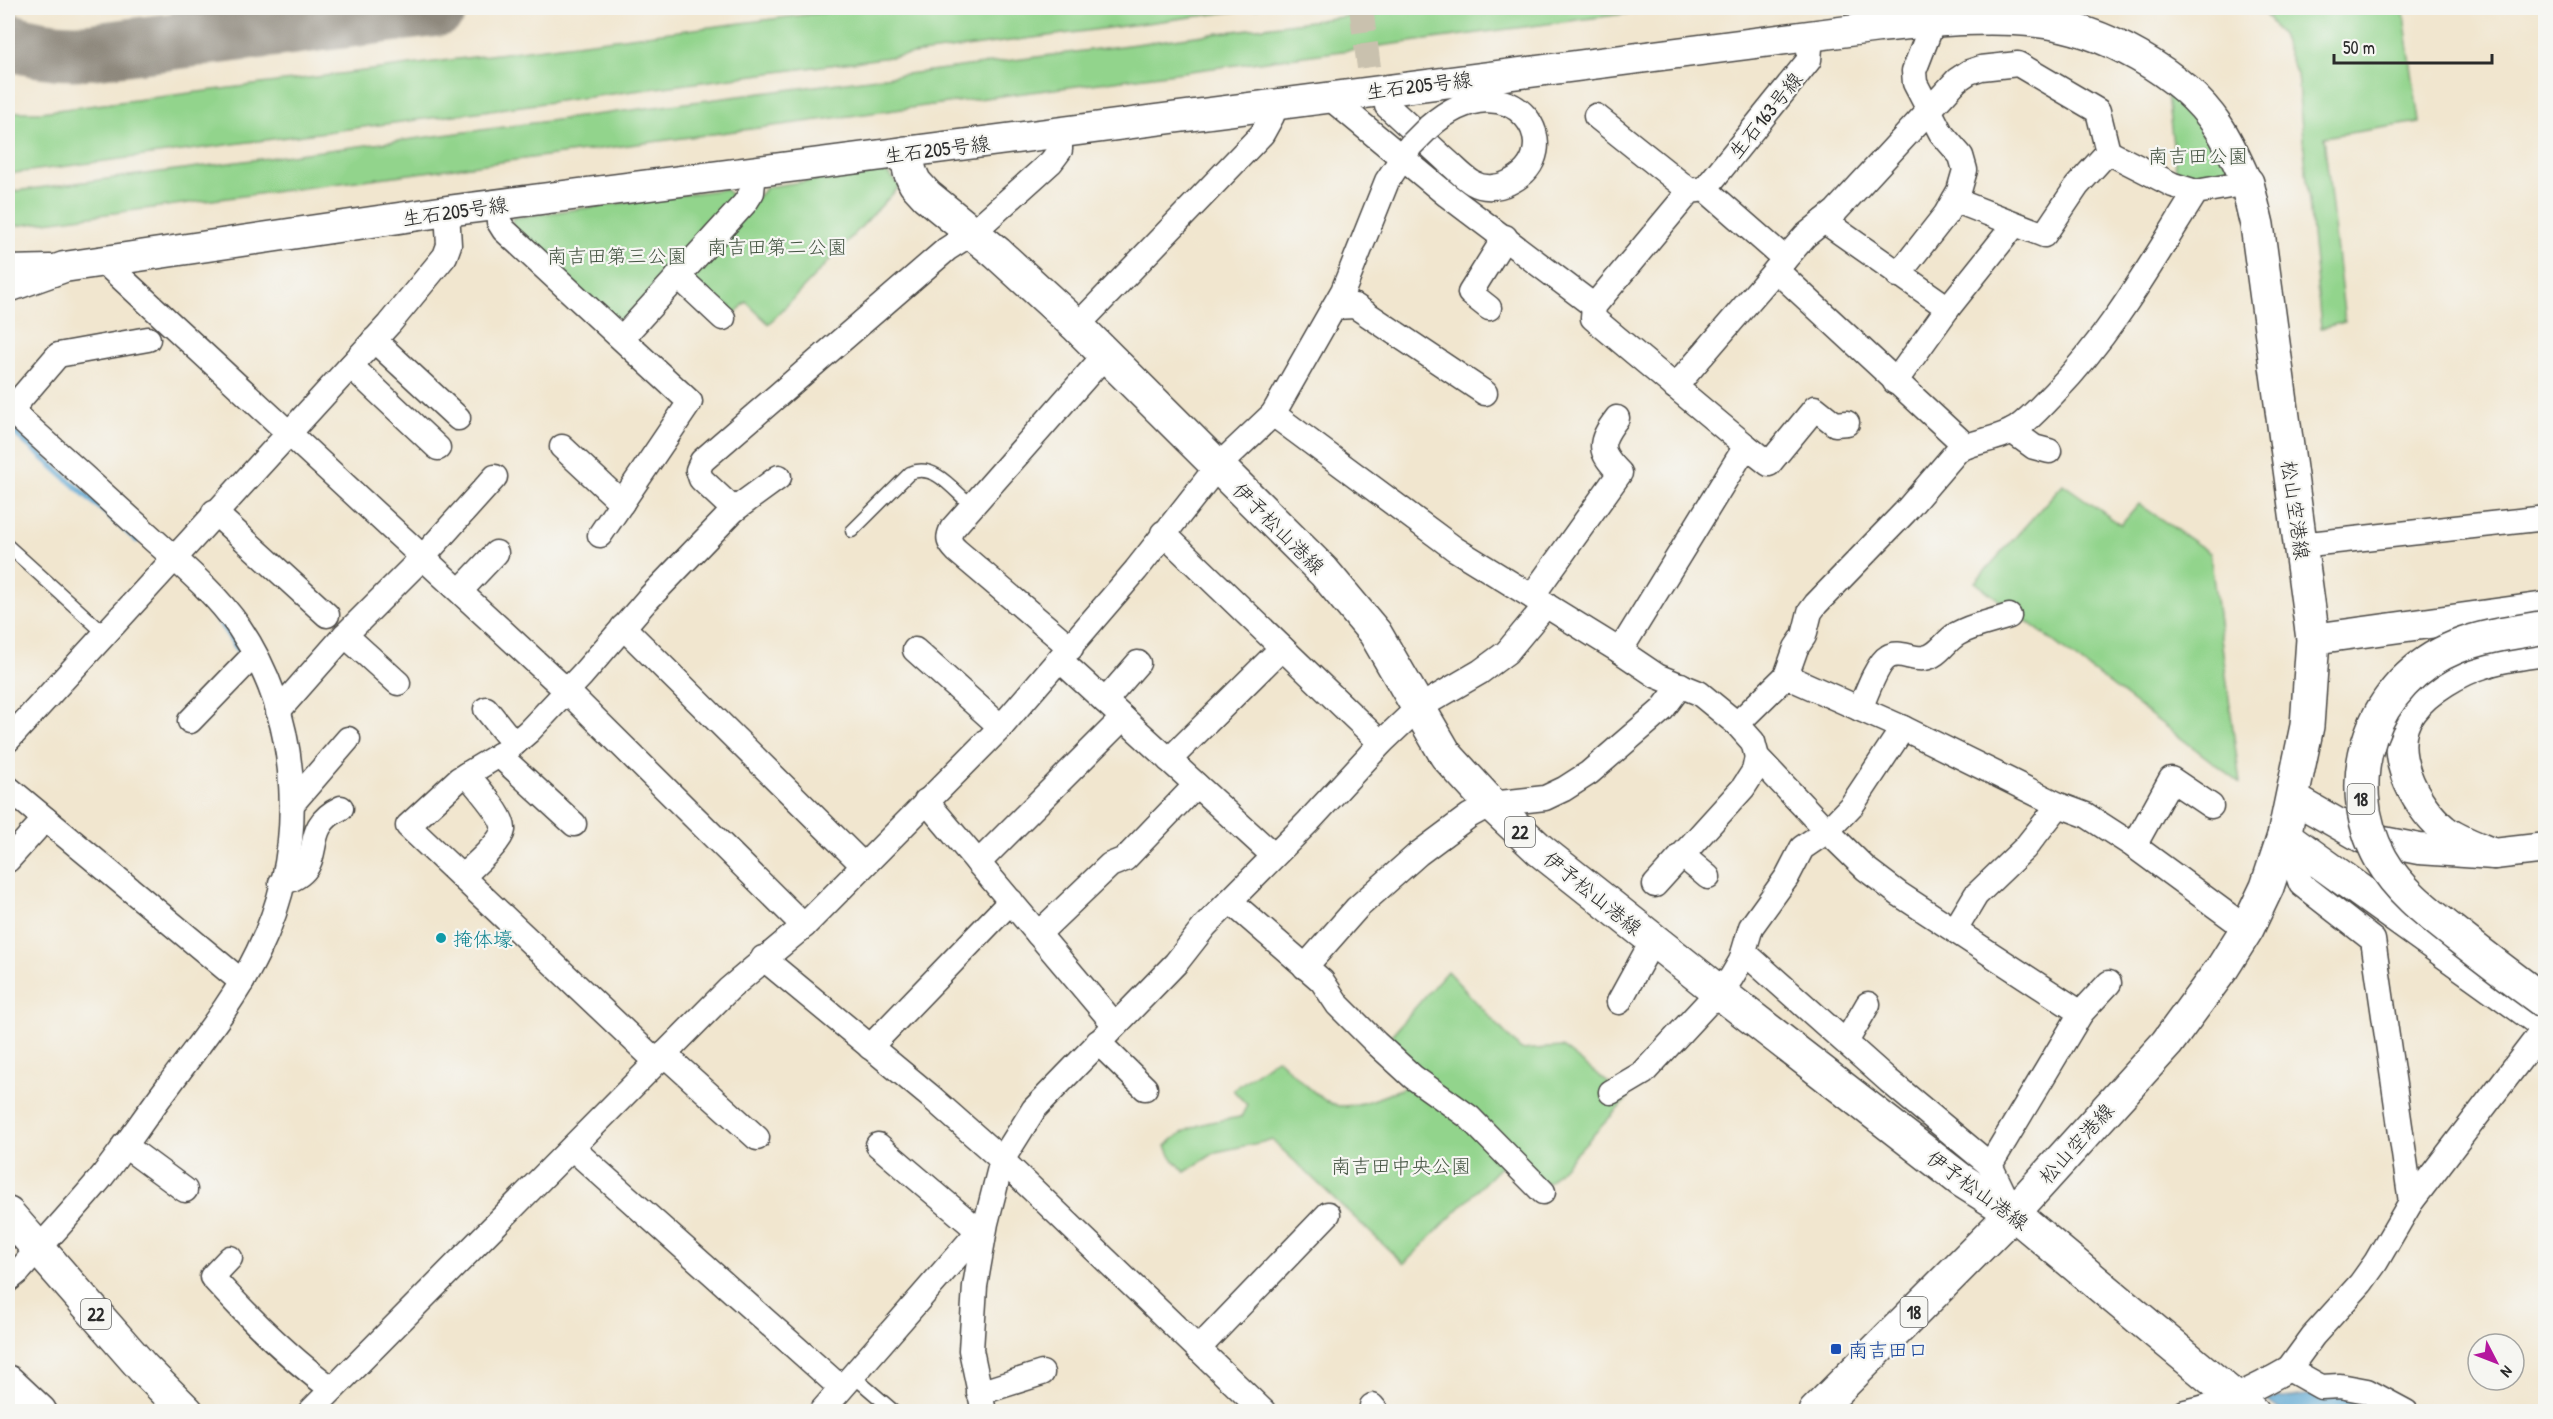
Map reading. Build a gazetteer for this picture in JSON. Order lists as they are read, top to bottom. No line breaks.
{"streets":{"main road":["松山空港線","伊予松山港線","18","22"],"street":["生石205号線","生石163号線"]},"crossings":[["生石205号線","生石163号線"],["生石205号線","伊予松山港線"],["松山空港線","伊予松山港線"]],"parks":["南吉田公園","南吉田第二公園","南吉田第三公園","南吉田中央公園"],"places":{"other":["掩体壕"],"transit":["南吉田口"]},"scale_bar":"50 m","north":"bottom right"}
